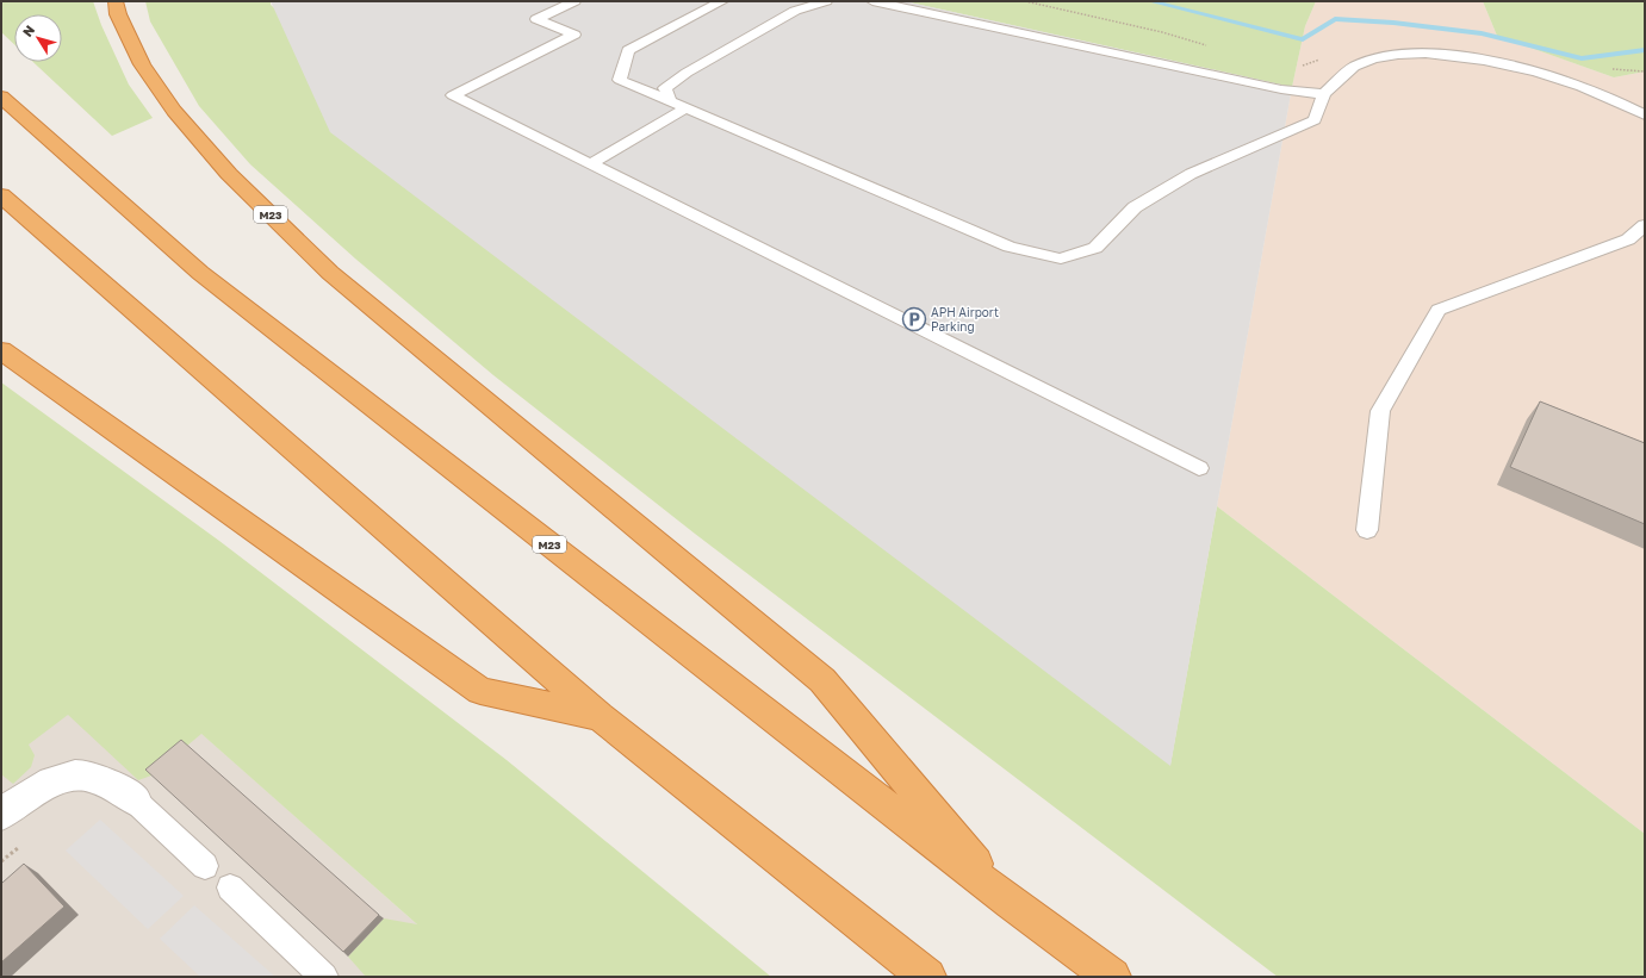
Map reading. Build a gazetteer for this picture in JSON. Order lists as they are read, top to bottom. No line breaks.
{"streets":{"highway":["M23"]},"places":{"parking":["APH Airport Parking"]},"north":"top left"}
